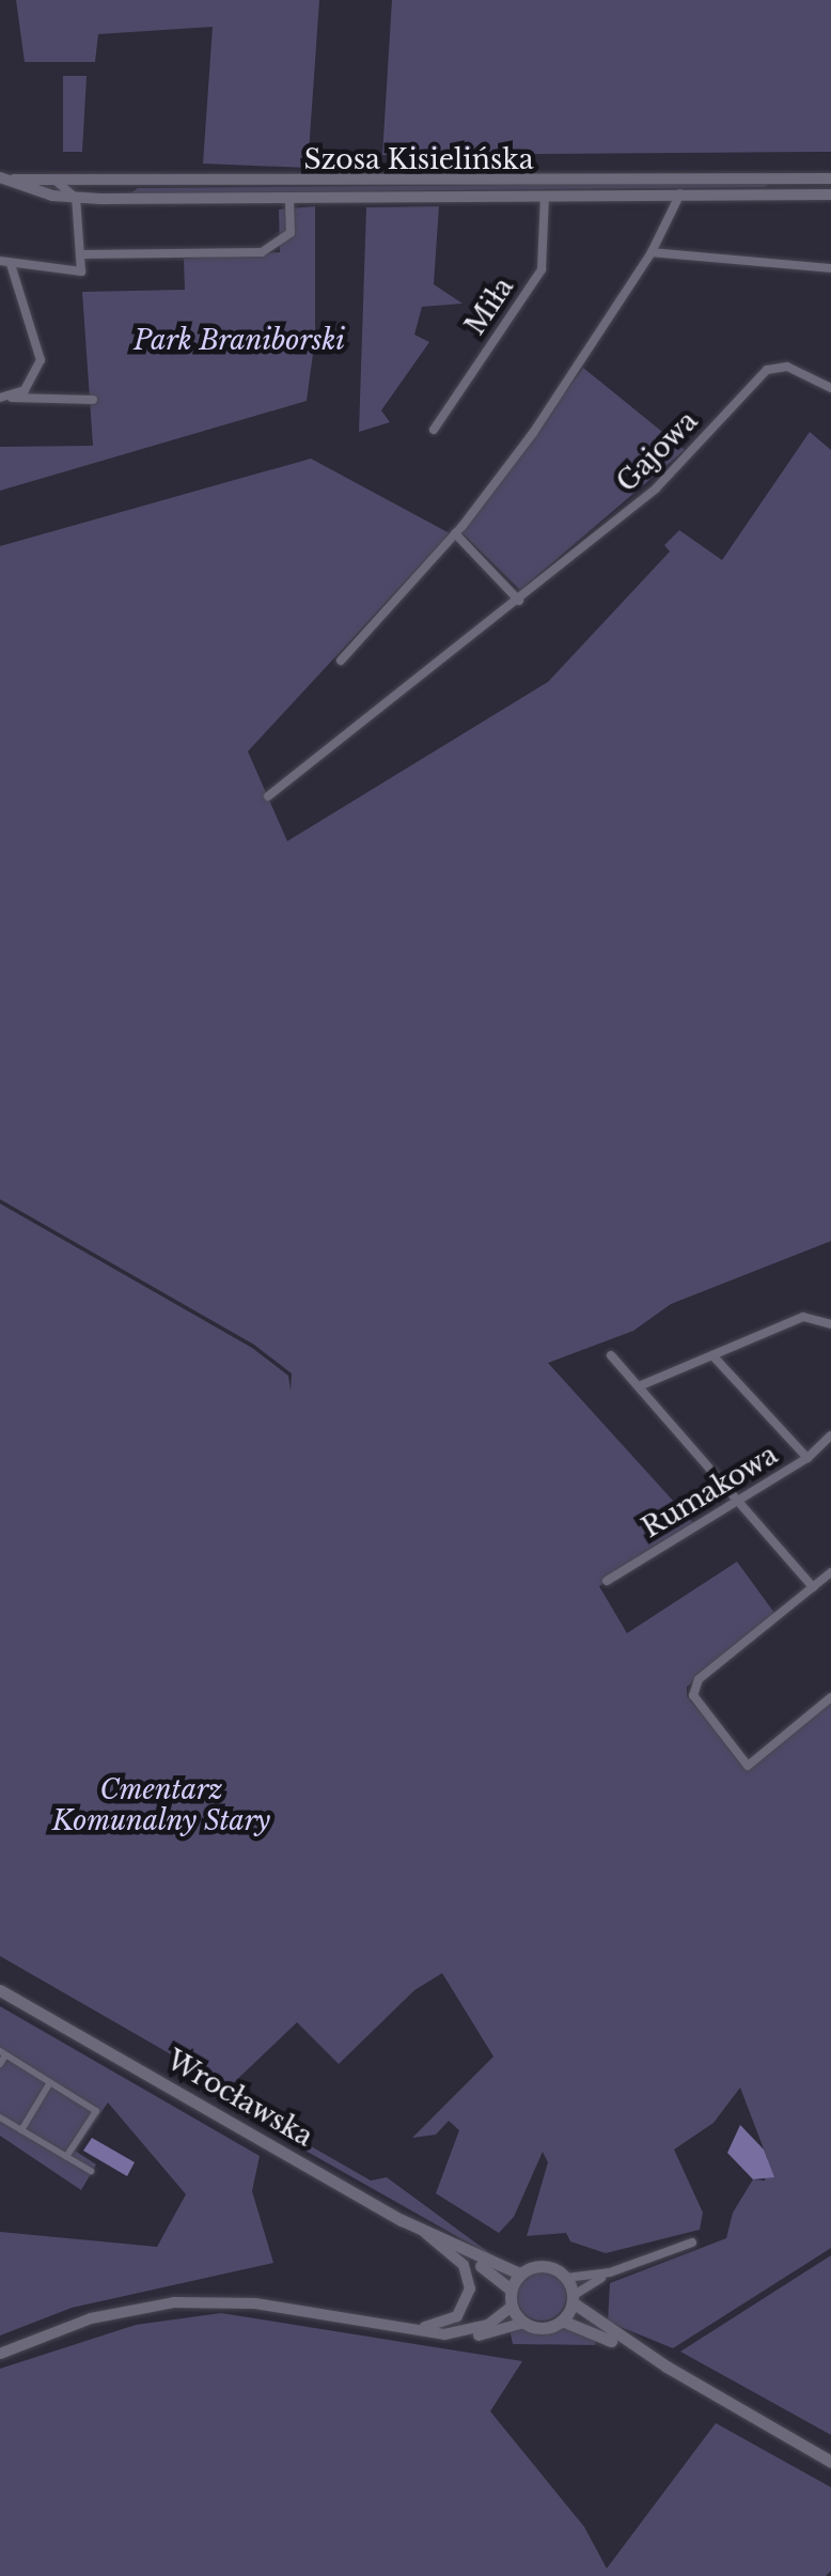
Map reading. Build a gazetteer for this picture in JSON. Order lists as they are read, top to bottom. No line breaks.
{"streets":{"main road":["Wrocławska"],"street":["Szosa Kisielińska","Miła","Gajowa","Rumakowa"]},"crossings":[["Szosa Kisielińska","Miła"]],"parks":["Park Braniborski","Cmentarz Komunalny Stary"]}
